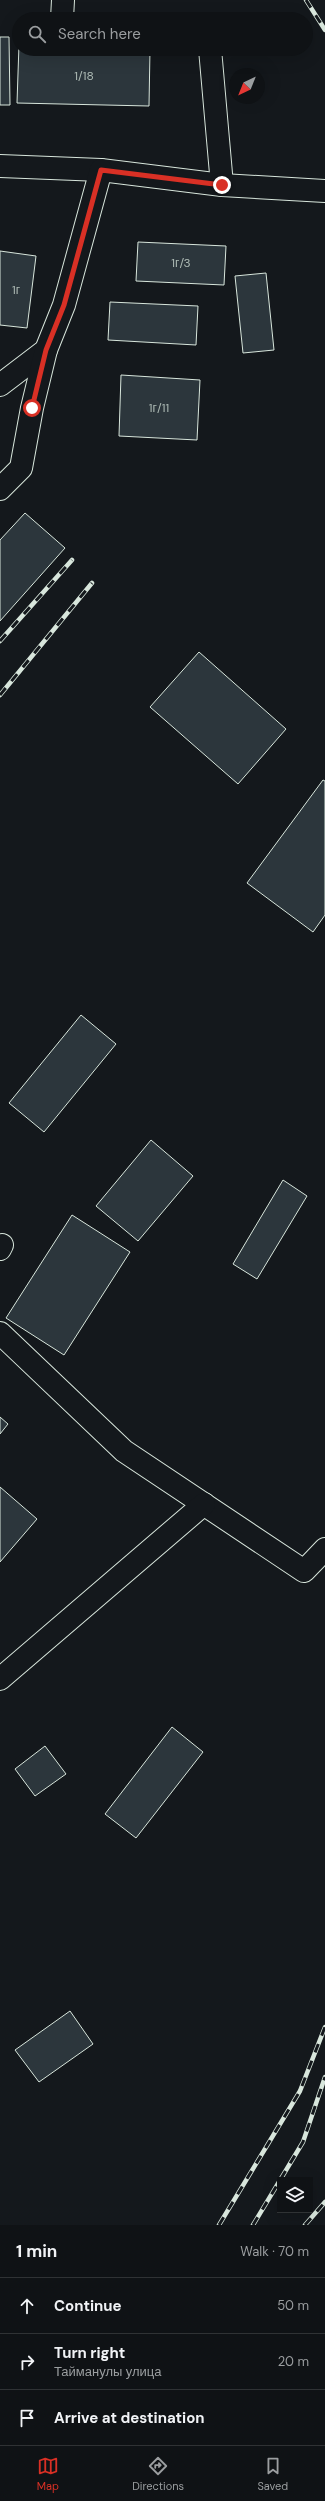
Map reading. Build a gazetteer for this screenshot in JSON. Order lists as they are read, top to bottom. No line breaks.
{"house_numbers":["1/18","1г/3","1г","1г/11"],"north":"bottom left","page":{"search":"Search here","heading":["1 min","Walk · 70 m"],"list":[["Continue","50 m"],["Turn right","Тайманулы улица","20 m"],"Arrive at destination"],"nav":["Map","Directions","Saved"]}}
